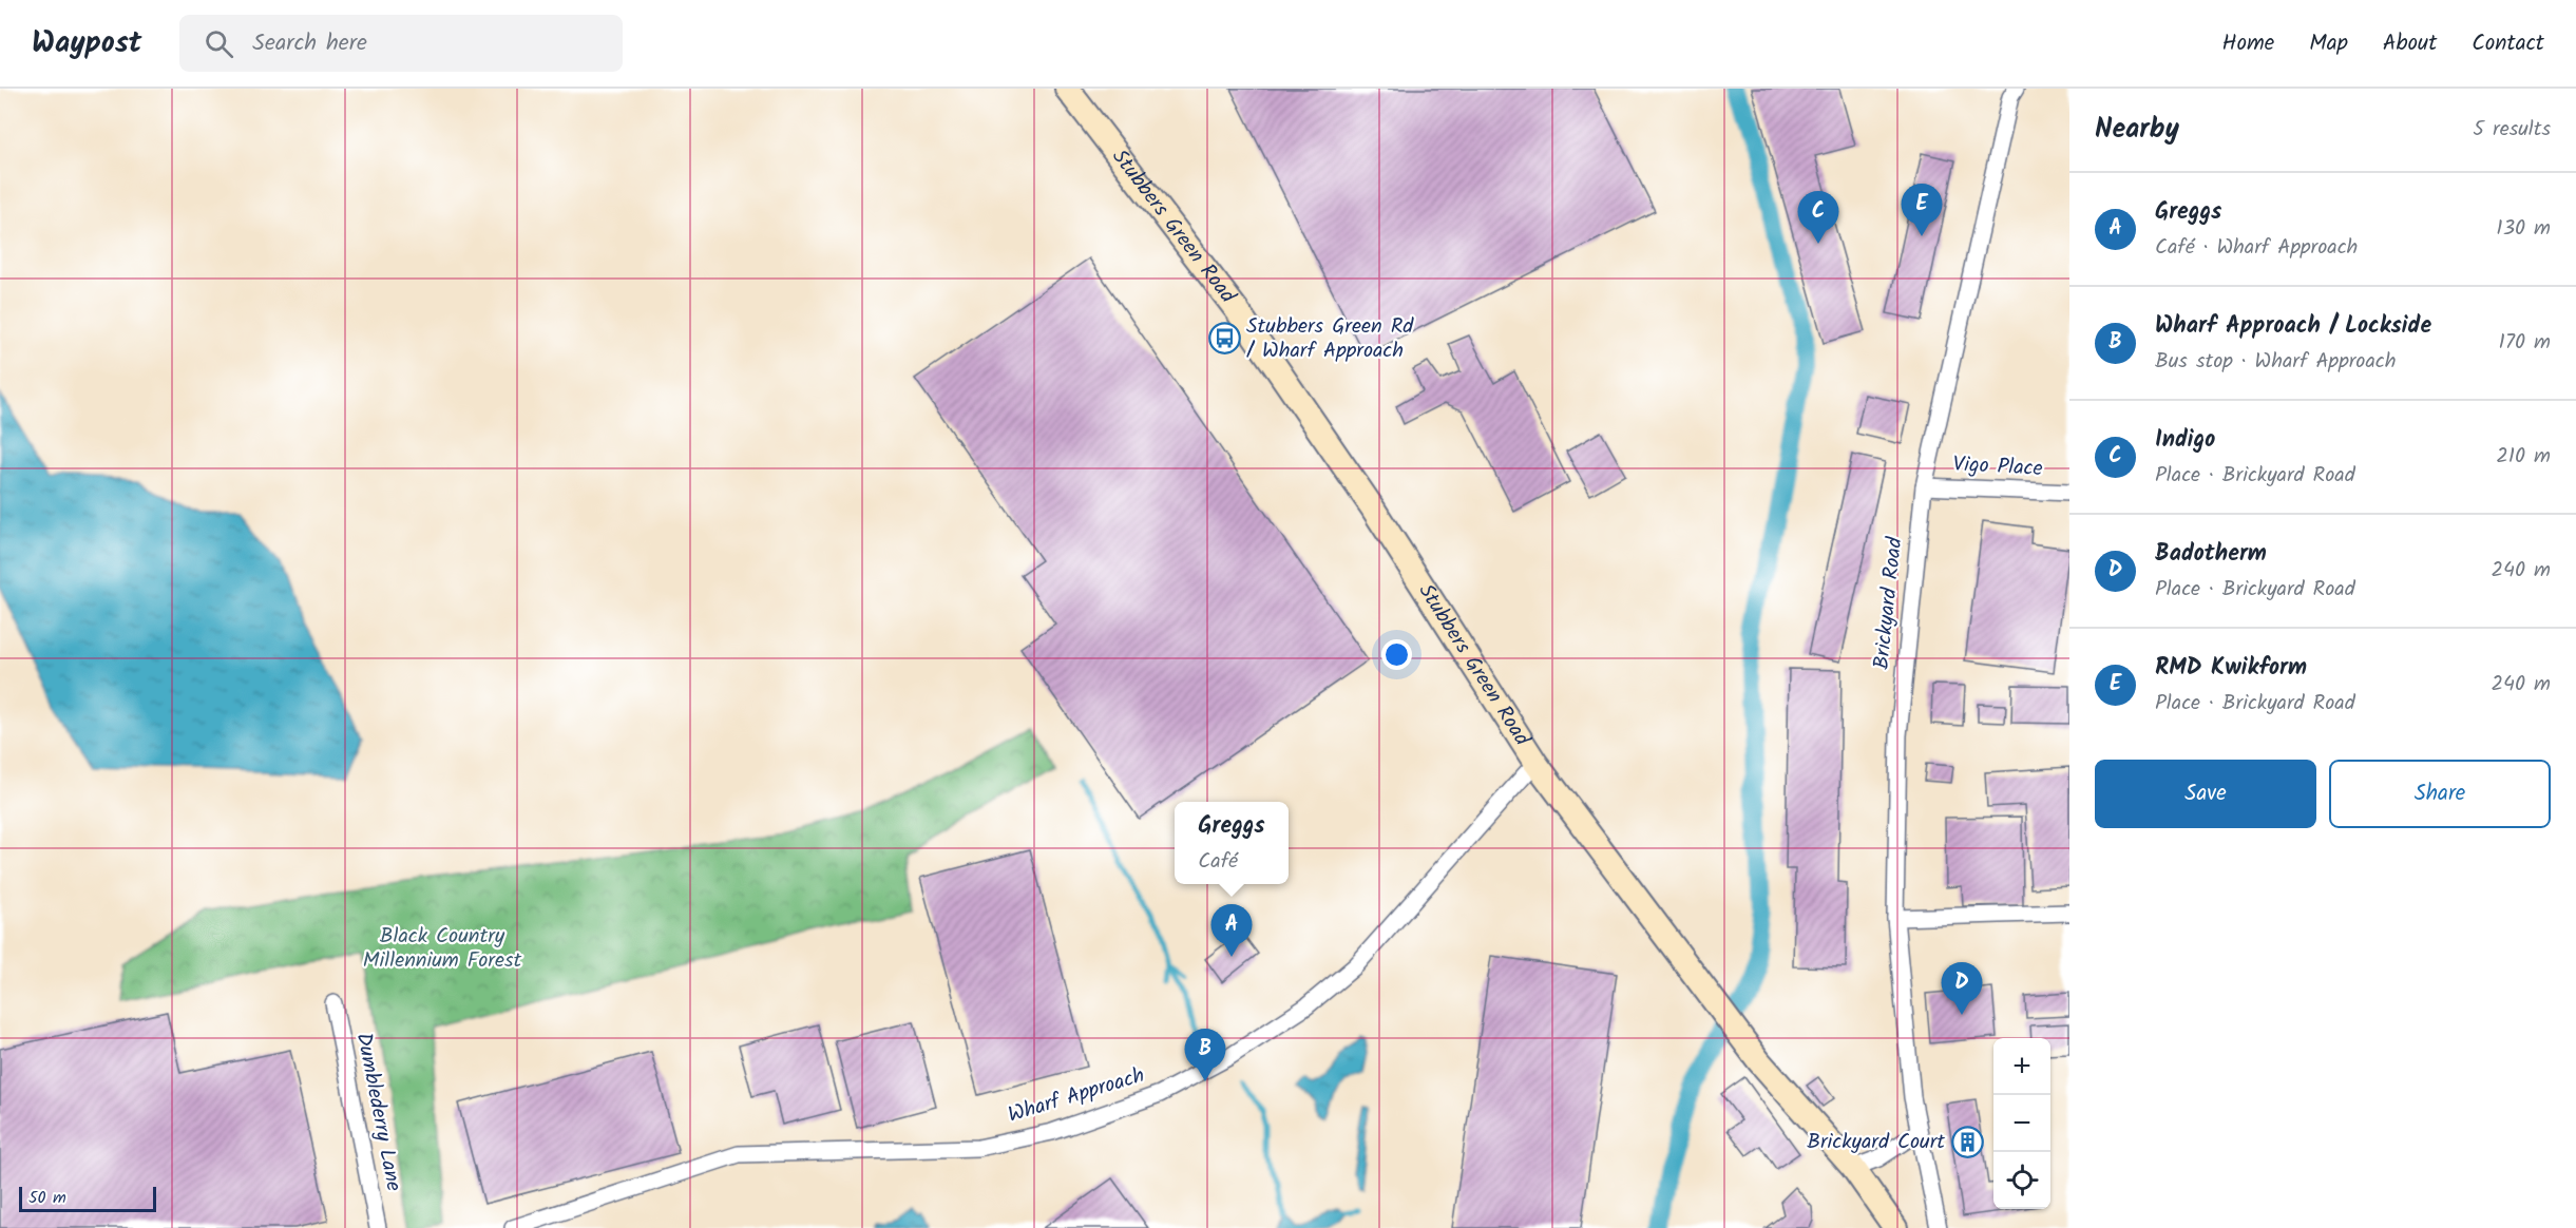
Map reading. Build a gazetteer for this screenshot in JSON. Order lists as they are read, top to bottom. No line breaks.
{"streets":{"street":["Stubbers Green Road","Vigo Place","Brickyard Road","Wharf Approach","Dumblederry Lane"]},"crossings":[["Stubbers Green Road","Wharf Approach"],["Vigo Place","Brickyard Road"]],"parks":["Black Country Millennium Forest"],"places":{"bus stop":["Stubbers Green Rd / Wharf Approach"],"building":["Brickyard Court"]},"scale_bar":"50 m","page":{"header":"Waypost","search":"Search here","nav":["Home","Map","About","Contact"],"heading":["Nearby","5 results"],"list":[{"mark":"A","name":"Greggs","note":"Café · Wharf Approach","value":"130 m"},{"mark":"B","name":"Wharf Approach / Lockside","note":"Bus stop · Wharf Approach","value":"170 m"},{"mark":"C","name":"Indigo","note":"Place · Brickyard Road","value":"210 m"},{"mark":"D","name":"Badotherm","note":"Place · Brickyard Road","value":"240 m"},{"mark":"E","name":"RMD Kwikform","note":"Place · Brickyard Road","value":"240 m"}],"pins":["E","C","A","D","B"],"buttons":["Save","Share"],"popup":["Greggs","Café"],"map_buttons":["+","−"],"scale":"50 m"}}
